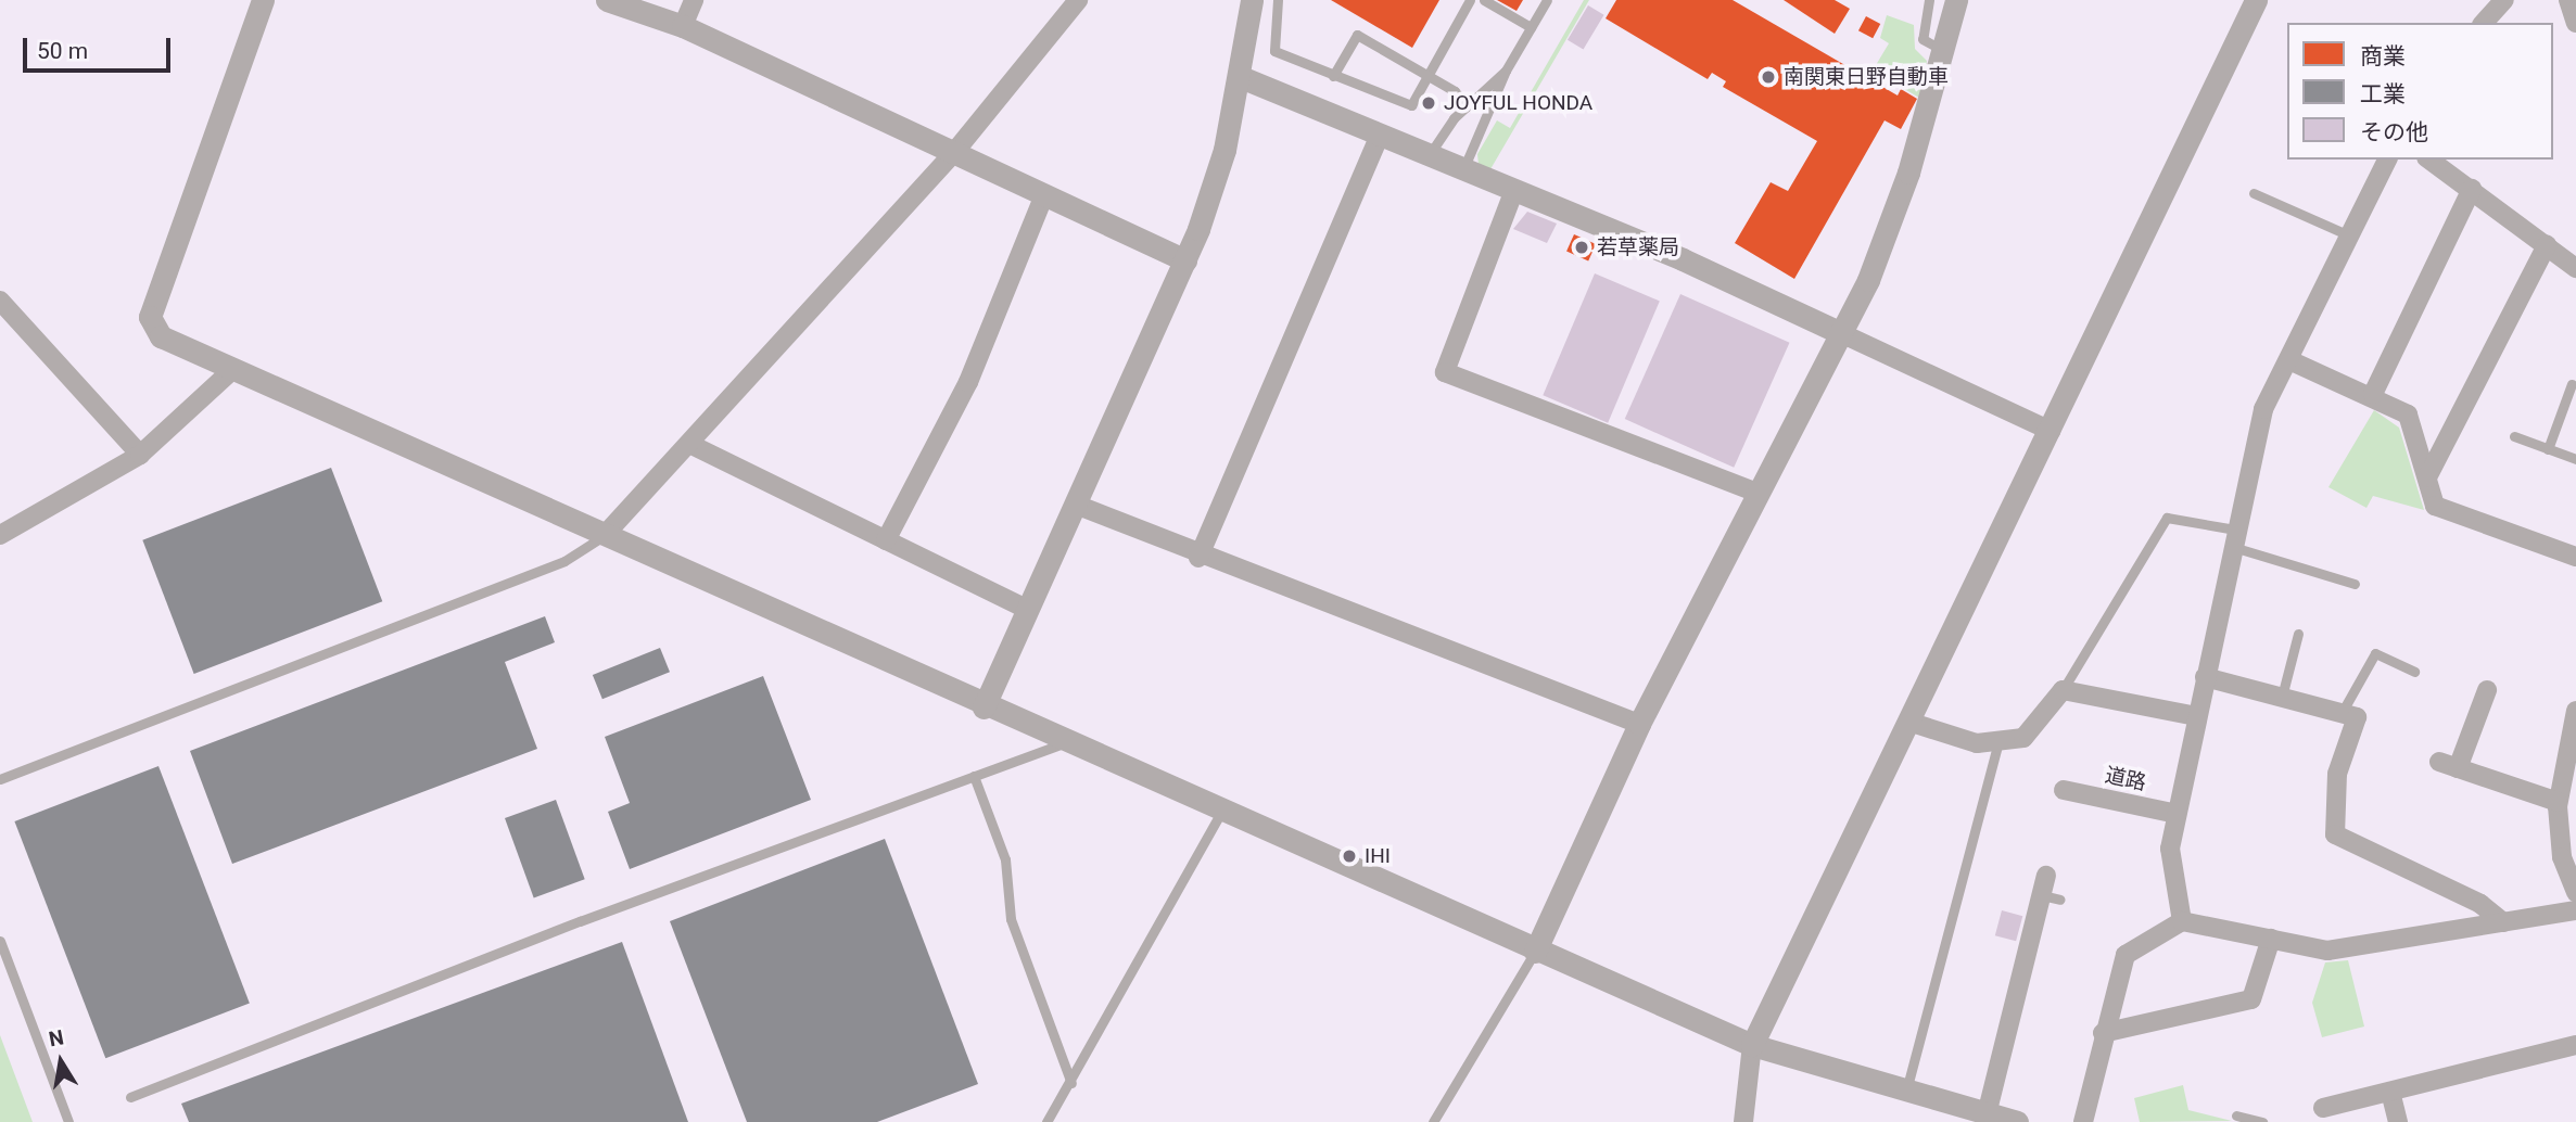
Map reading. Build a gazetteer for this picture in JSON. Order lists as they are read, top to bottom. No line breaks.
{"streets":{"street":["道路"]},"places":["南関東日野自動車","JOYFUL HONDA","若草薬局","IHI"],"legend":["商業","工業","その他"],"scale_bar":"50 m","north":"top"}
